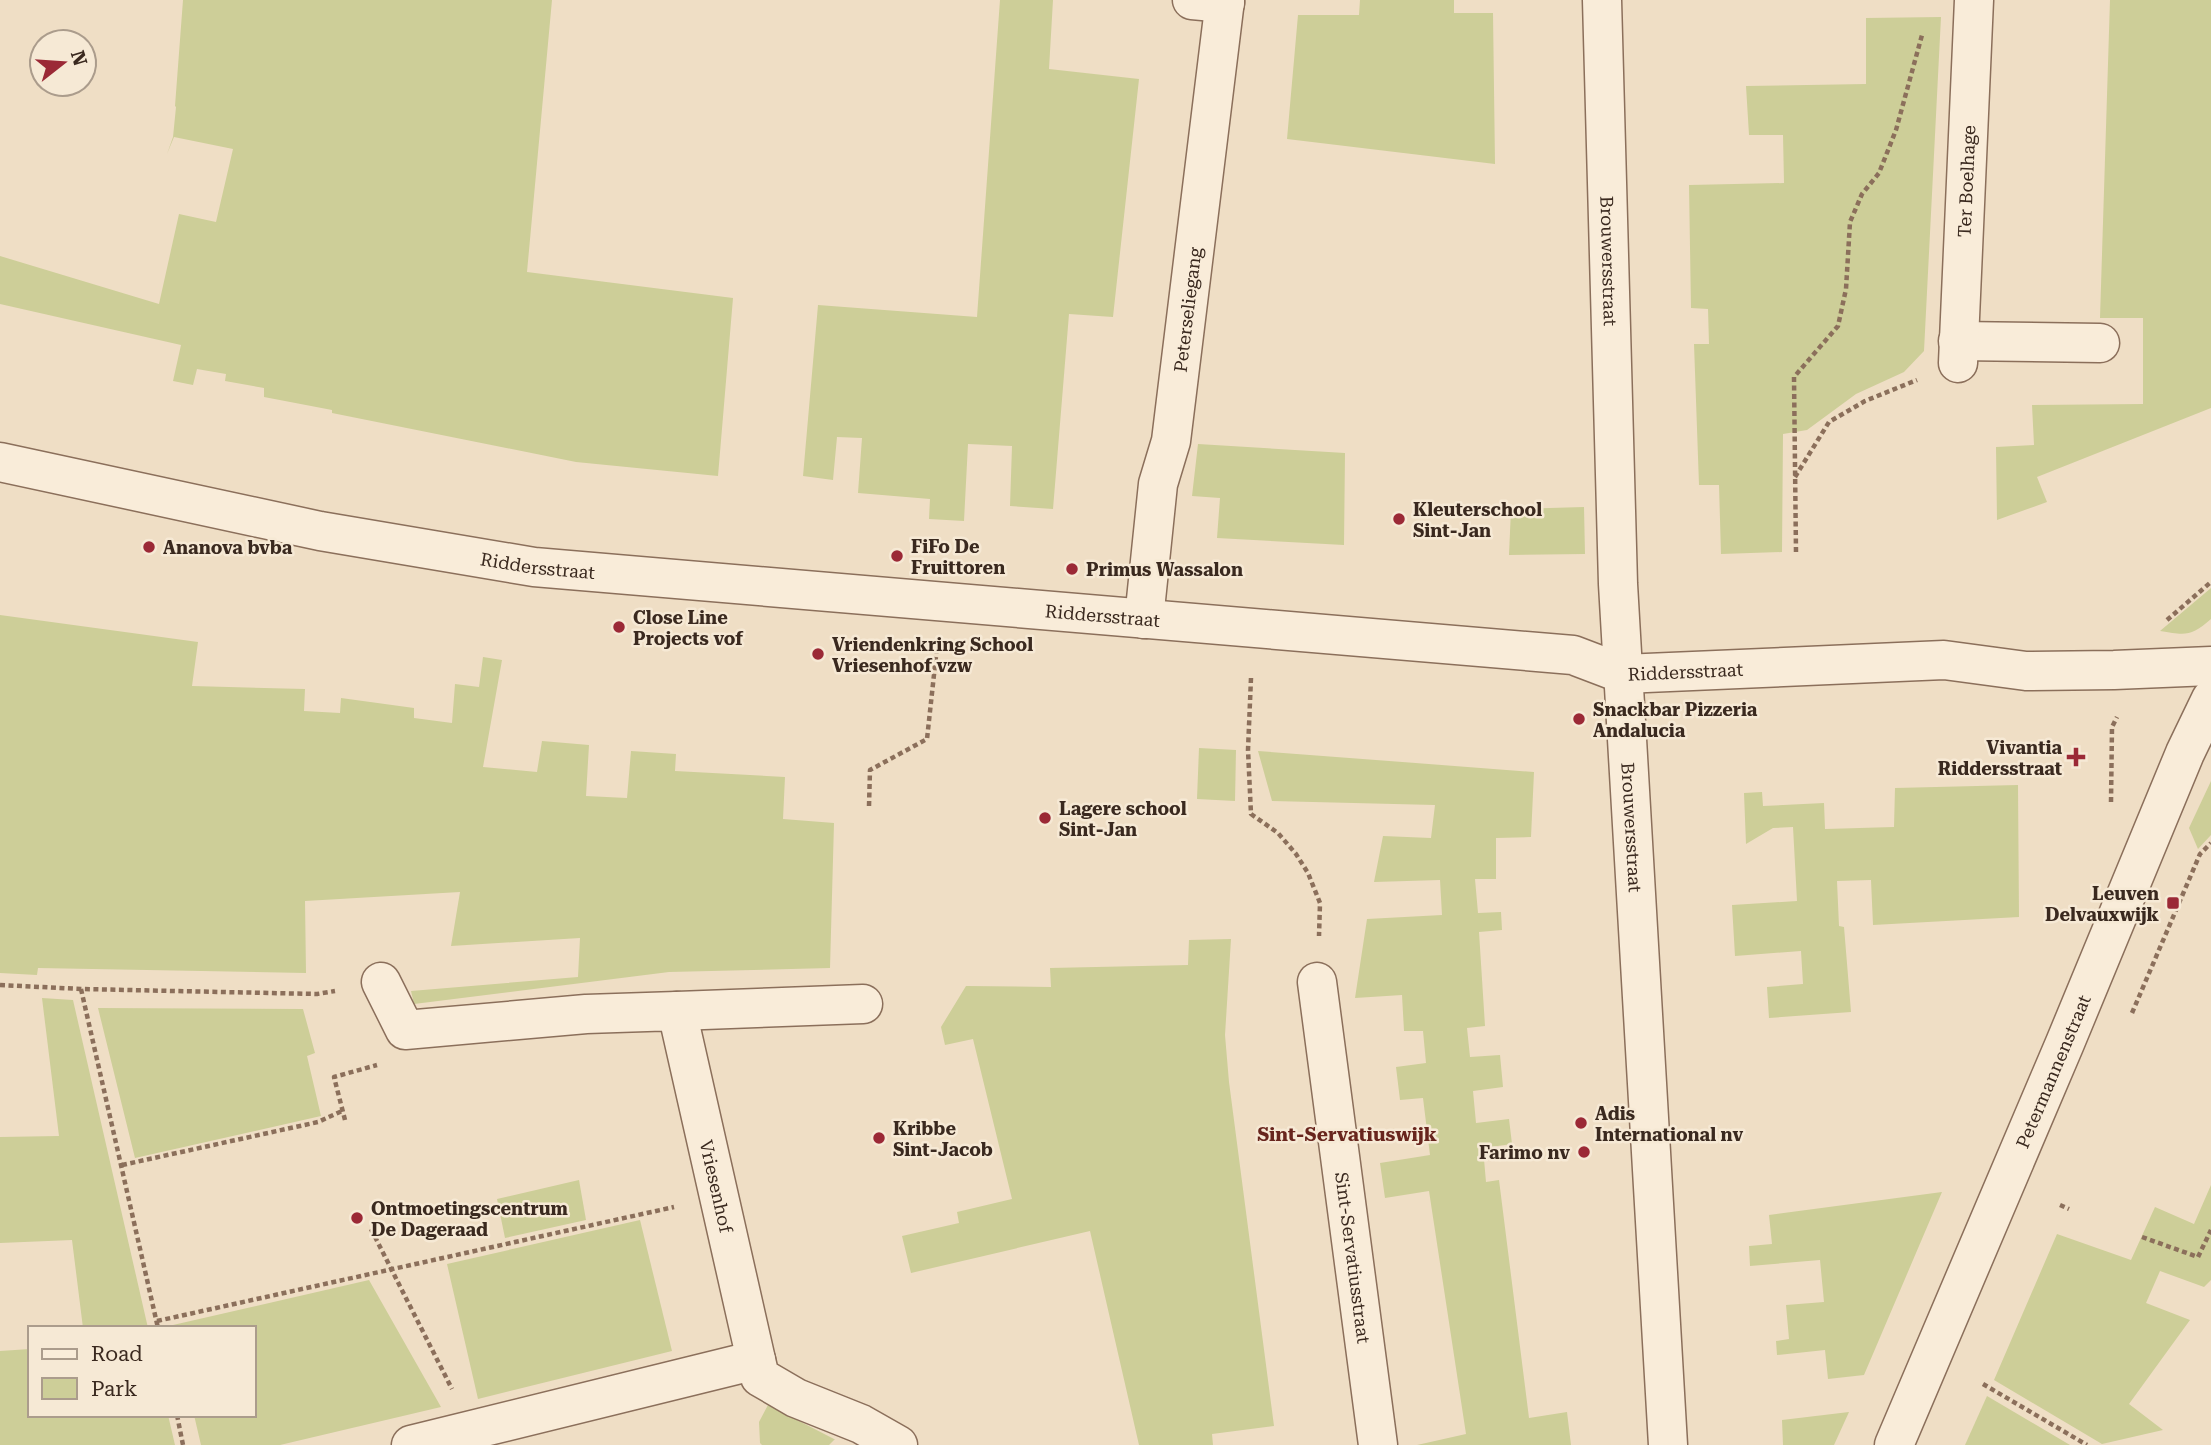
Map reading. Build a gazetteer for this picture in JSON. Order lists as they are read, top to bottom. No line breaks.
{"streets":{"street":["Ter Boelhage","Brouwersstraat","Peterseliegang","Riddersstraat","Petermannenstraat","Vriesenhof","Sint-Servatiusstraat"]},"crossings":[["Brouwersstraat","Riddersstraat"],["Peterseliegang","Riddersstraat"]],"districts":["Sint-Servatiuswijk"],"places":{"other":["Kleuterschool Sint-Jan","Ananova bvba","FiFo De Fruittoren","Primus Wassalon","Close Line Projects vof","Vriendenkring School Vriesenhof vzw","Snackbar Pizzeria Andalucia","Lagere school Sint-Jan","Adis International nv","Kribbe Sint-Jacob","Farimo nv","Ontmoetingscentrum De Dageraad"],"health":["Vivantia Riddersstraat"],"transit":["Leuven Delvauxwijk"]},"legend":["Road","Park"],"north":"right"}
